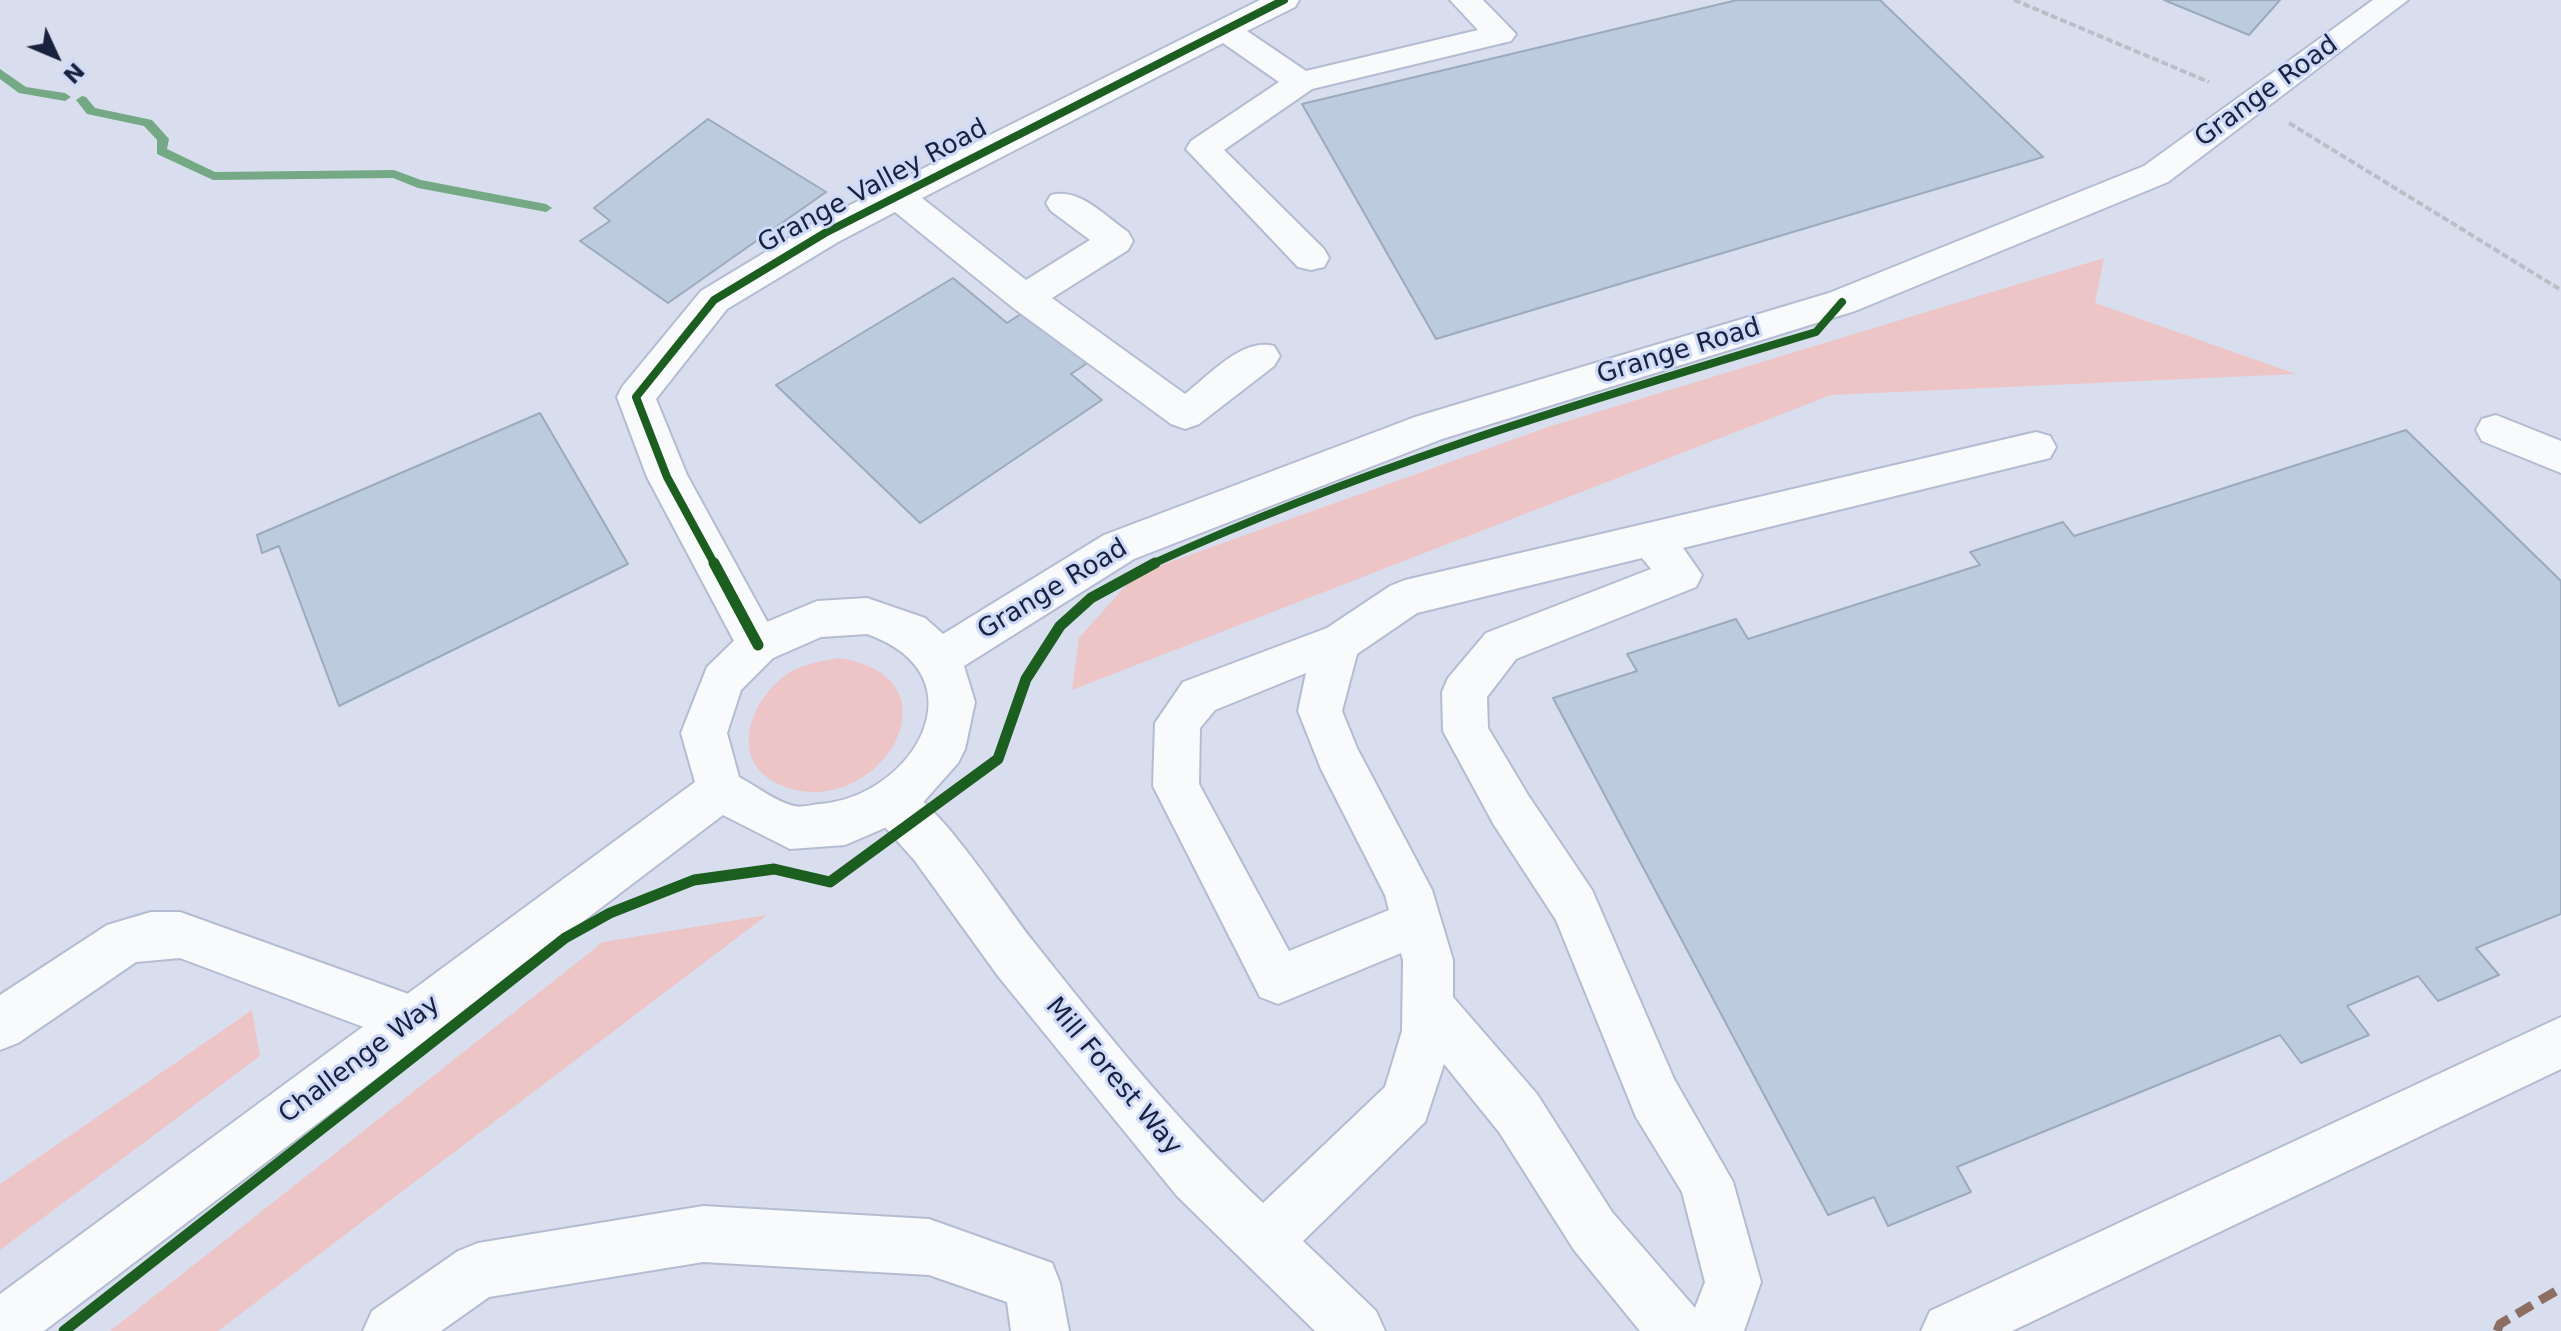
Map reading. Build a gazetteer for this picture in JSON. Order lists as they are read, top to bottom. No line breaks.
{"streets":{"main road":["Grange Road","Grange Valley Road","Challenge Way","Mill Forest Way"]},"crossings":[["Grange Road","Grange Valley Road"],["Grange Road","Challenge Way"],["Grange Road","Mill Forest Way"],["Grange Valley Road","Challenge Way"],["Grange Valley Road","Mill Forest Way"],["Challenge Way","Mill Forest Way"]],"north":"bottom right"}
